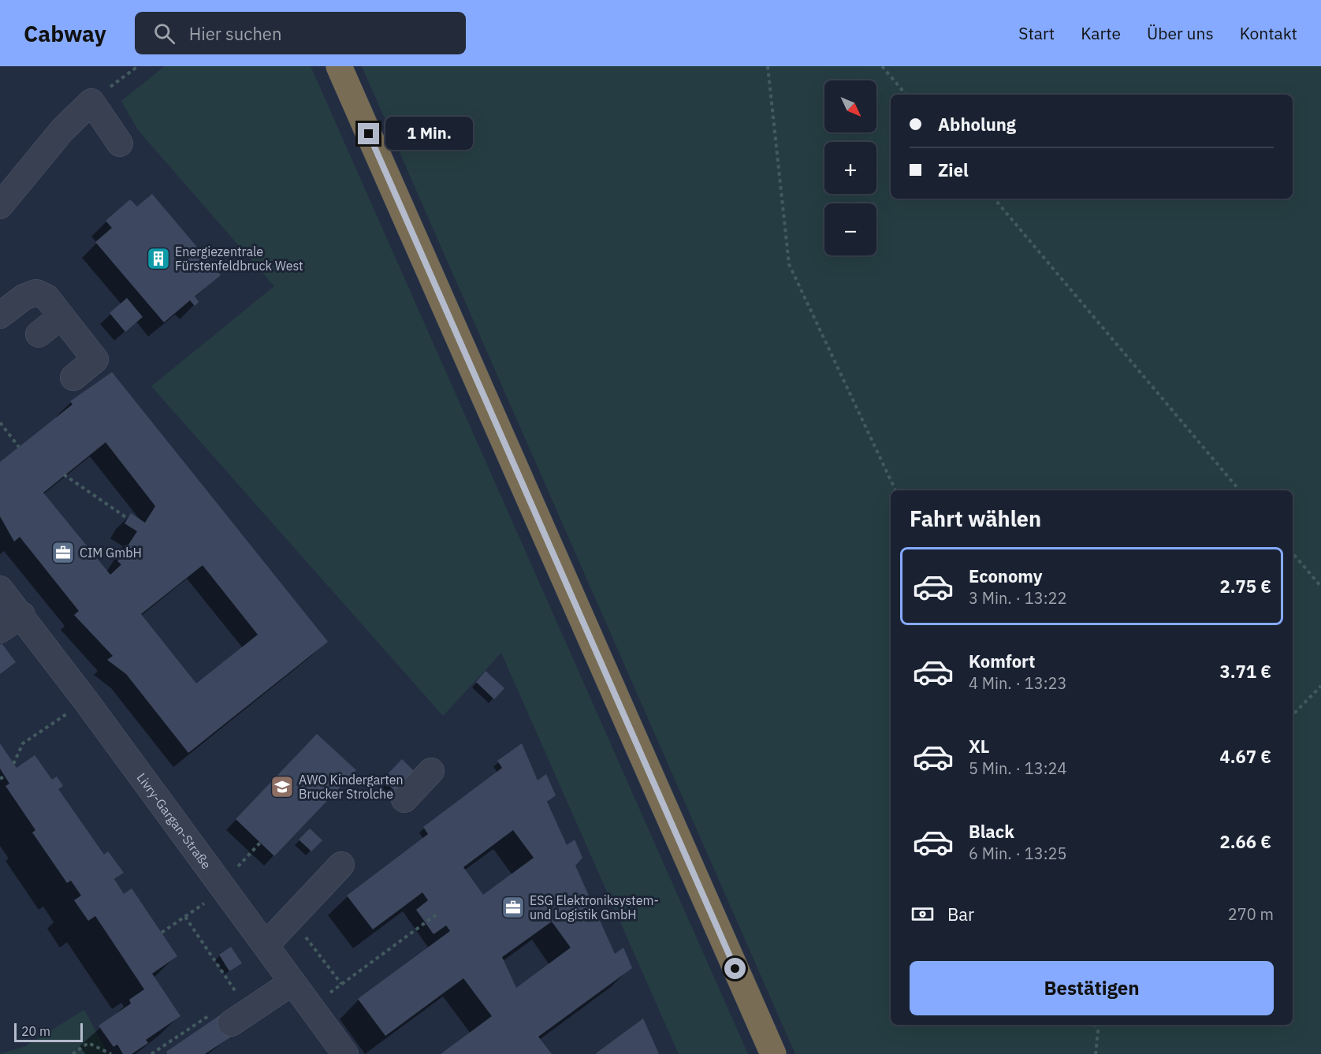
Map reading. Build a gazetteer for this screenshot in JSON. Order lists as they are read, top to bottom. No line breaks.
{"streets":{"street":["Livry-Gargan-Straße"]},"places":{"building":["Energiezentrale Fürstenfeldbruck West"],"office":["CIM GmbH","ESG Elektroniksystem- und Logistik GmbH"],"school or university":["AWO Kindergarten Brucker Strolche"]},"scale_bar":"20 m","north":"bottom right","page":{"header":"Cabway","search":"Hier suchen","nav":["Start","Karte","Über uns","Kontakt"],"map_buttons":["+","−"],"banner":["Abholung","Ziel"],"bubble":"1 Min.","heading":"Fahrt wählen","list":[{"name":"Economy","note":"3 Min. · 13:22","value":"2.75 €"},{"name":"Komfort","note":"4 Min. · 13:23","value":"3.71 €"},{"name":"XL","note":"5 Min. · 13:24","value":"4.67 €"},{"name":"Black","note":"6 Min. · 13:25","value":"2.66 €"}],"pay":["Bar","270 m"],"buttons":"Bestätigen","scale":"20 m"}}
